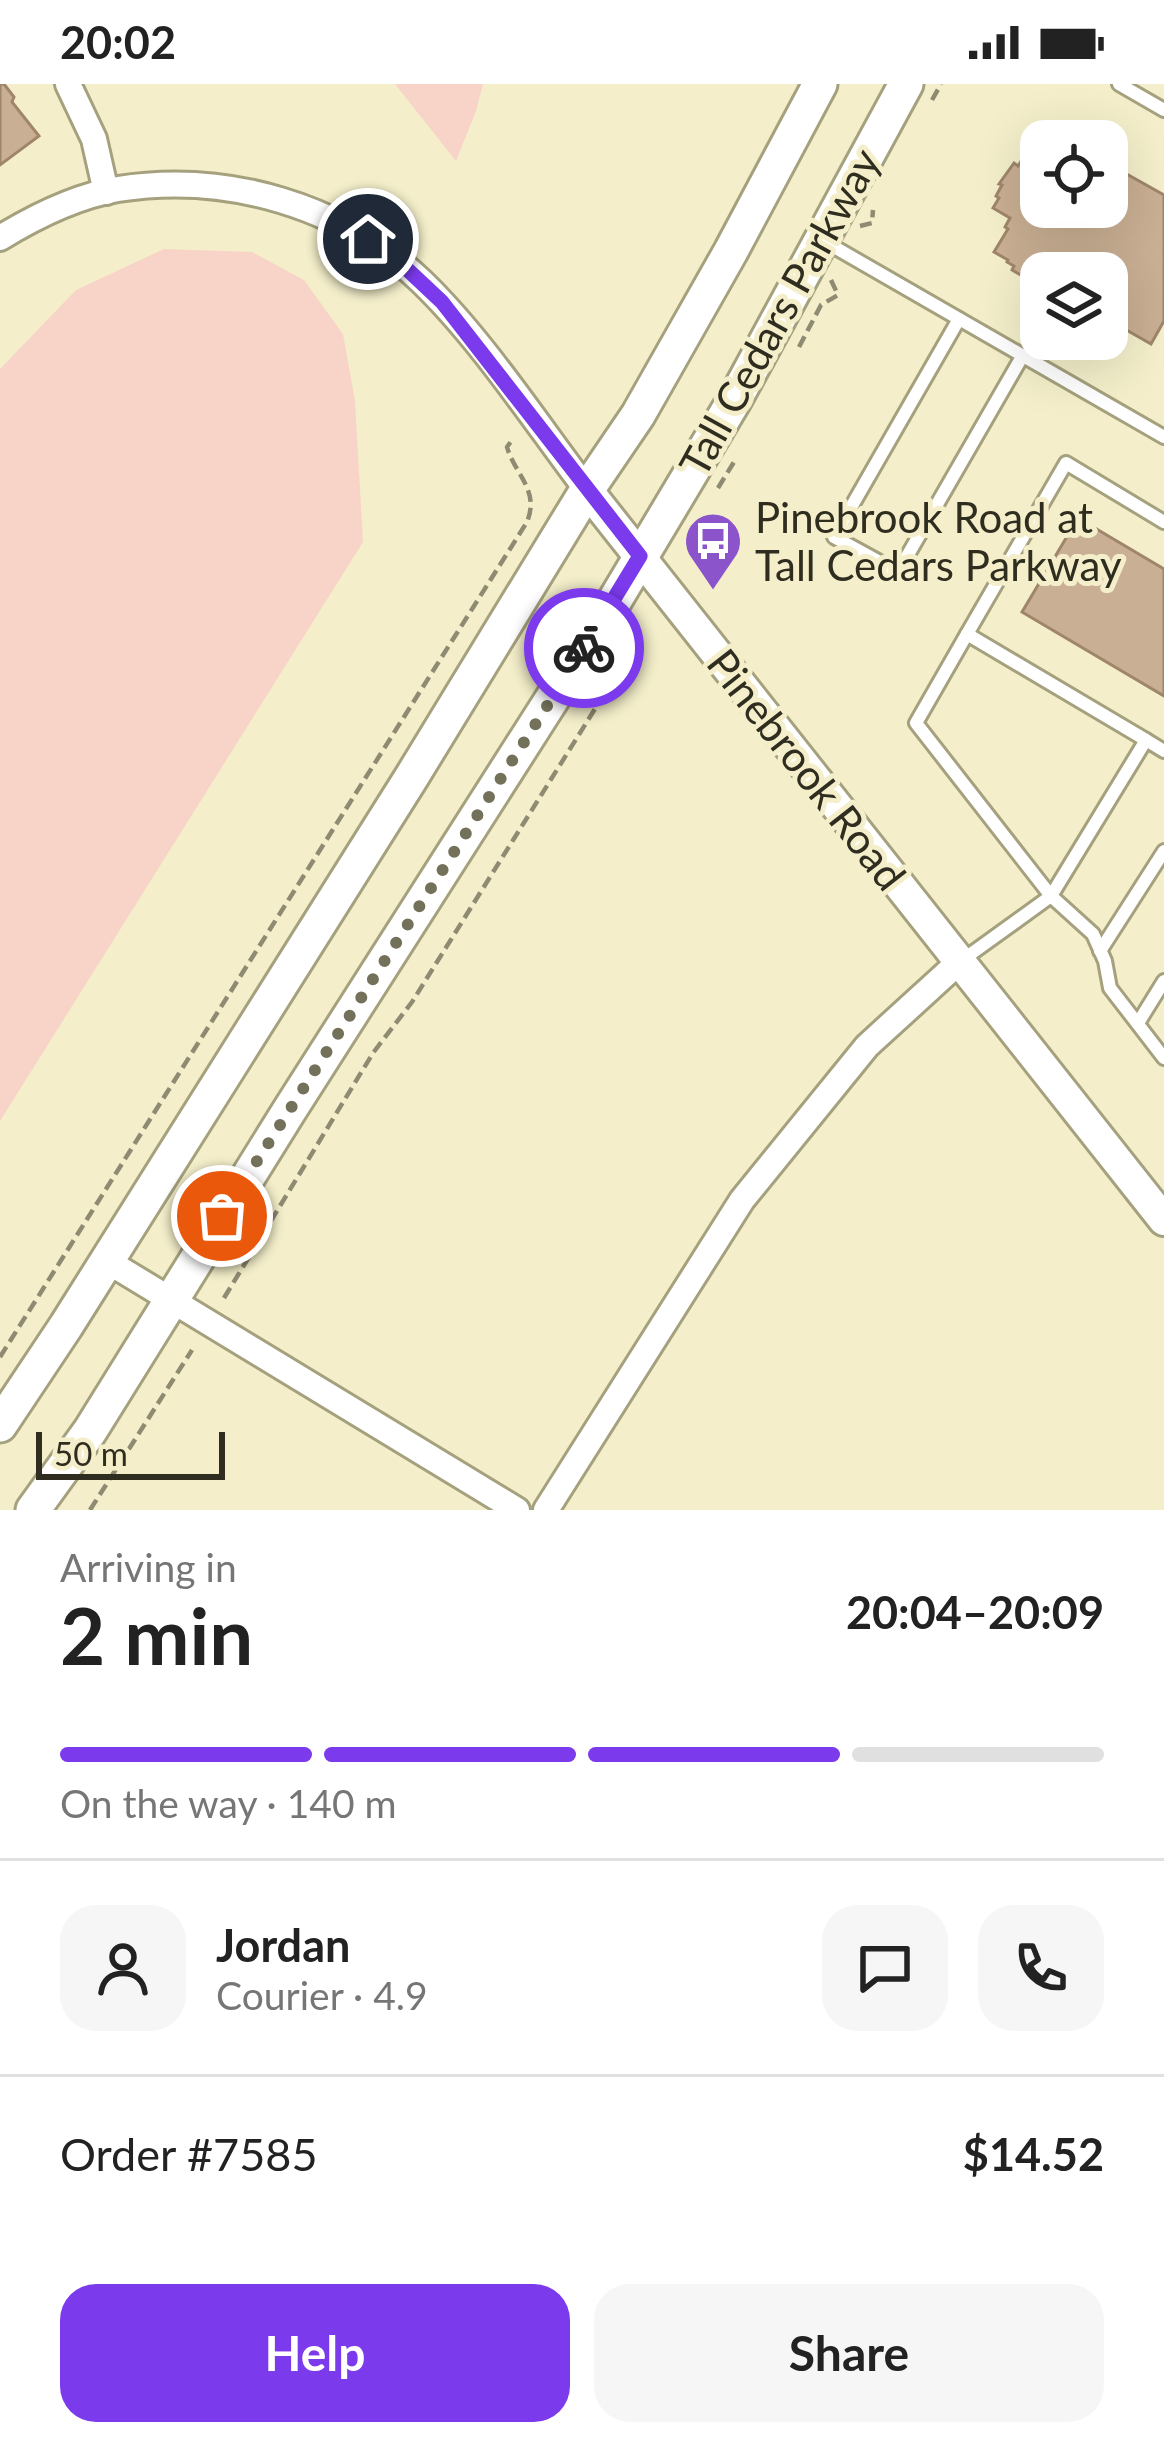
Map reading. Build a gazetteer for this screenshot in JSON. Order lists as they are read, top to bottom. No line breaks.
{"streets":{"main road":["Tall Cedars Parkway"],"street":["Pinebrook Road"]},"crossings":[["Tall Cedars Parkway","Pinebrook Road"]],"places":{"bus stop":["Pinebrook Road at Tall Cedars Parkway"]},"scale_bar":"50 m","page":{"status":"20:02","scale":"50 m","heading":["2 min","Arriving in","20:04–20:09"],"panel":["Jordan","Courier · 4.9","Order #7585","$14.52"],"bar":"On the way · 140 m","buttons":["Help","Share"]}}
